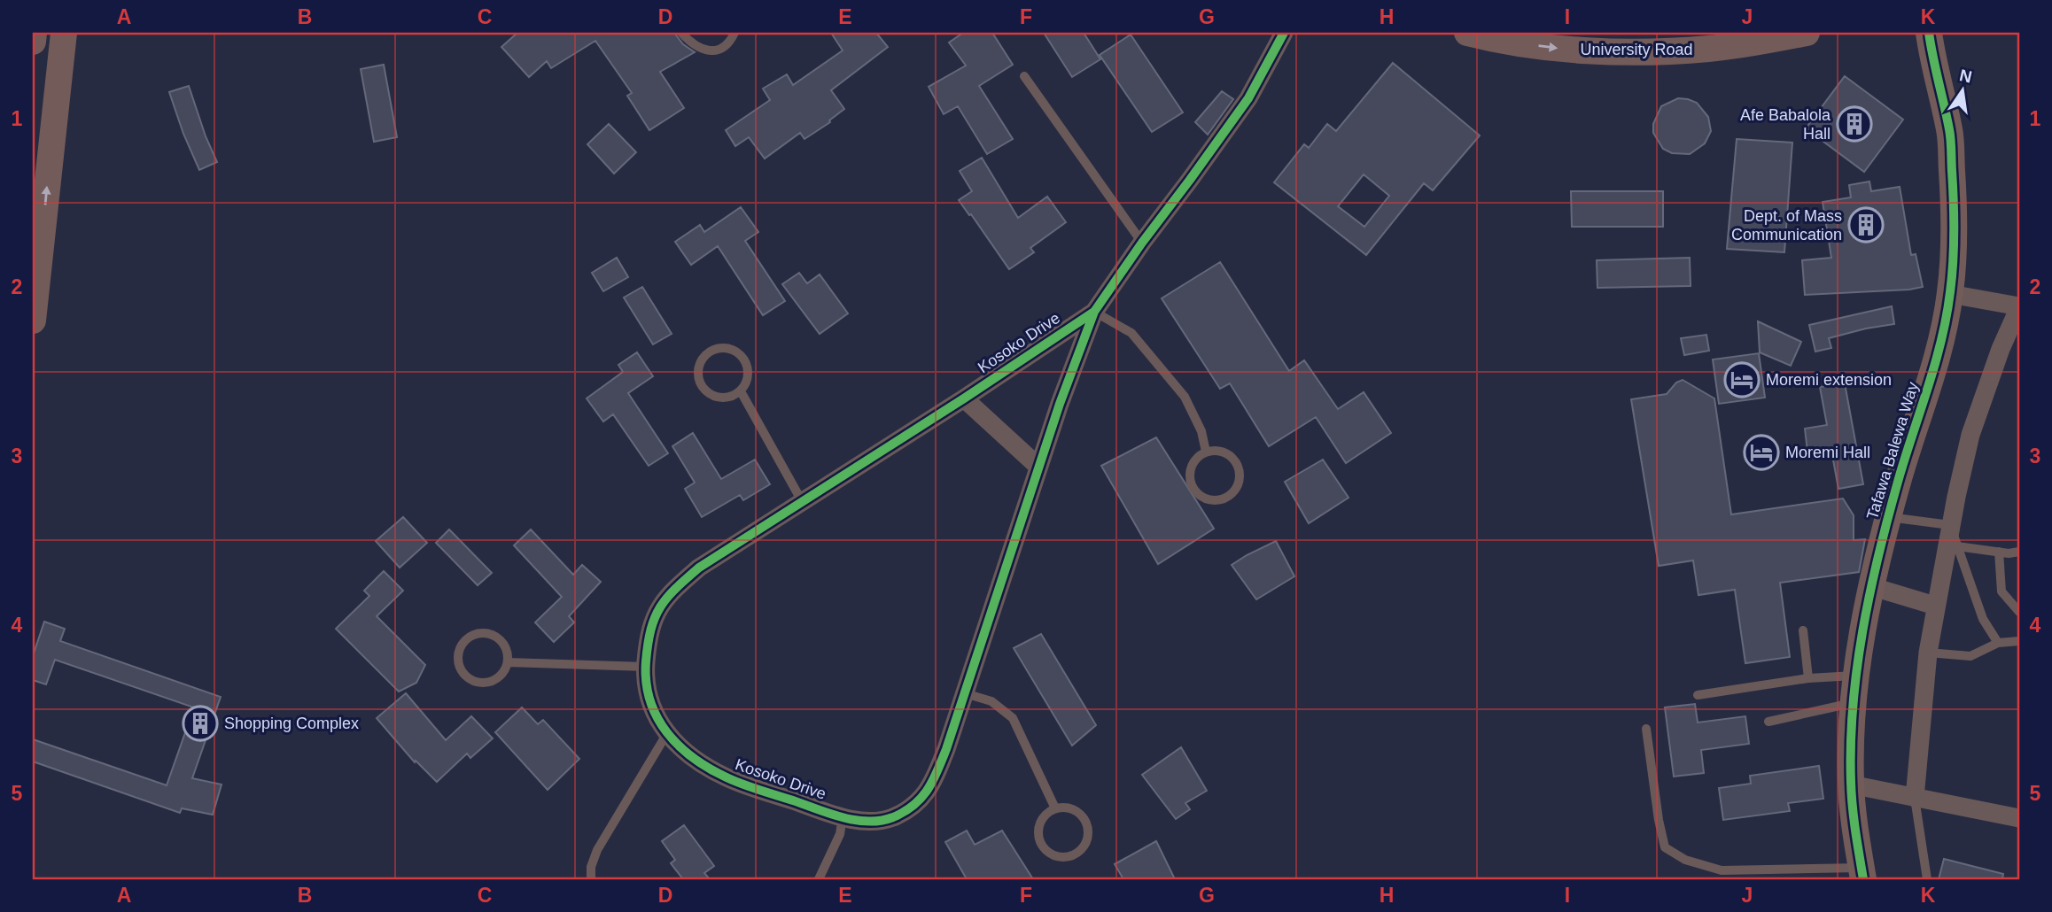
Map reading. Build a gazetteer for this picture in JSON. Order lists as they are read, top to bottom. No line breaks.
{"streets":{"street":["University Road","Kosoko Drive","Tafawa Balewa Way"]},"one_way":["University Road"],"places":{"building":["Afe Babalola Hall","Dept. of Mass Communication","Shopping Complex"],"hotel":["Moremi extension","Moremi Hall"]},"north":"top","grid":{"columns":["A","B","C","D","E","F","G","H","I","J","K"],"rows":["1","2","3","4","5"]}}
